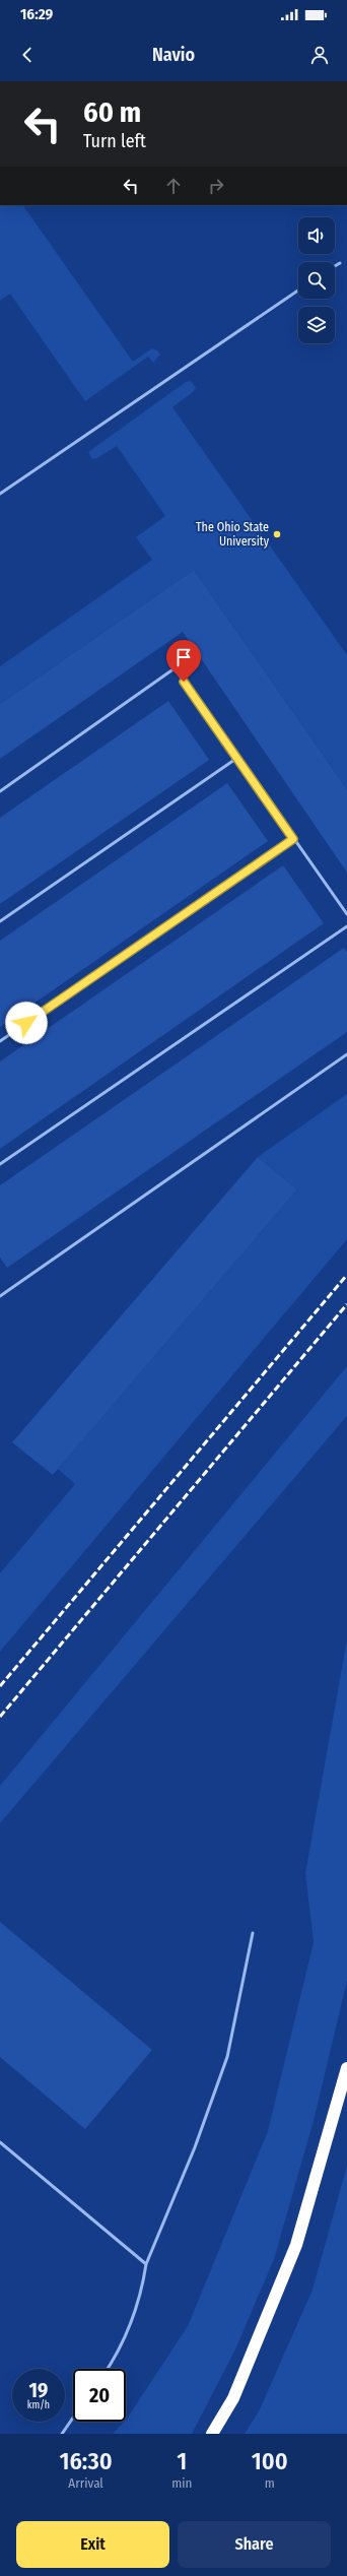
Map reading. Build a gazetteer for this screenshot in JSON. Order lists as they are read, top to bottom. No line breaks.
{"places":["The Ohio State University"],"page":{"status":"16:29","header":"Navio","turn":["60 m","Turn left"],"speed":"19 km/h","limit":"20","eta":["16:30","Arrival","1","min","100","m"],"buttons":["Exit","Share"]}}
